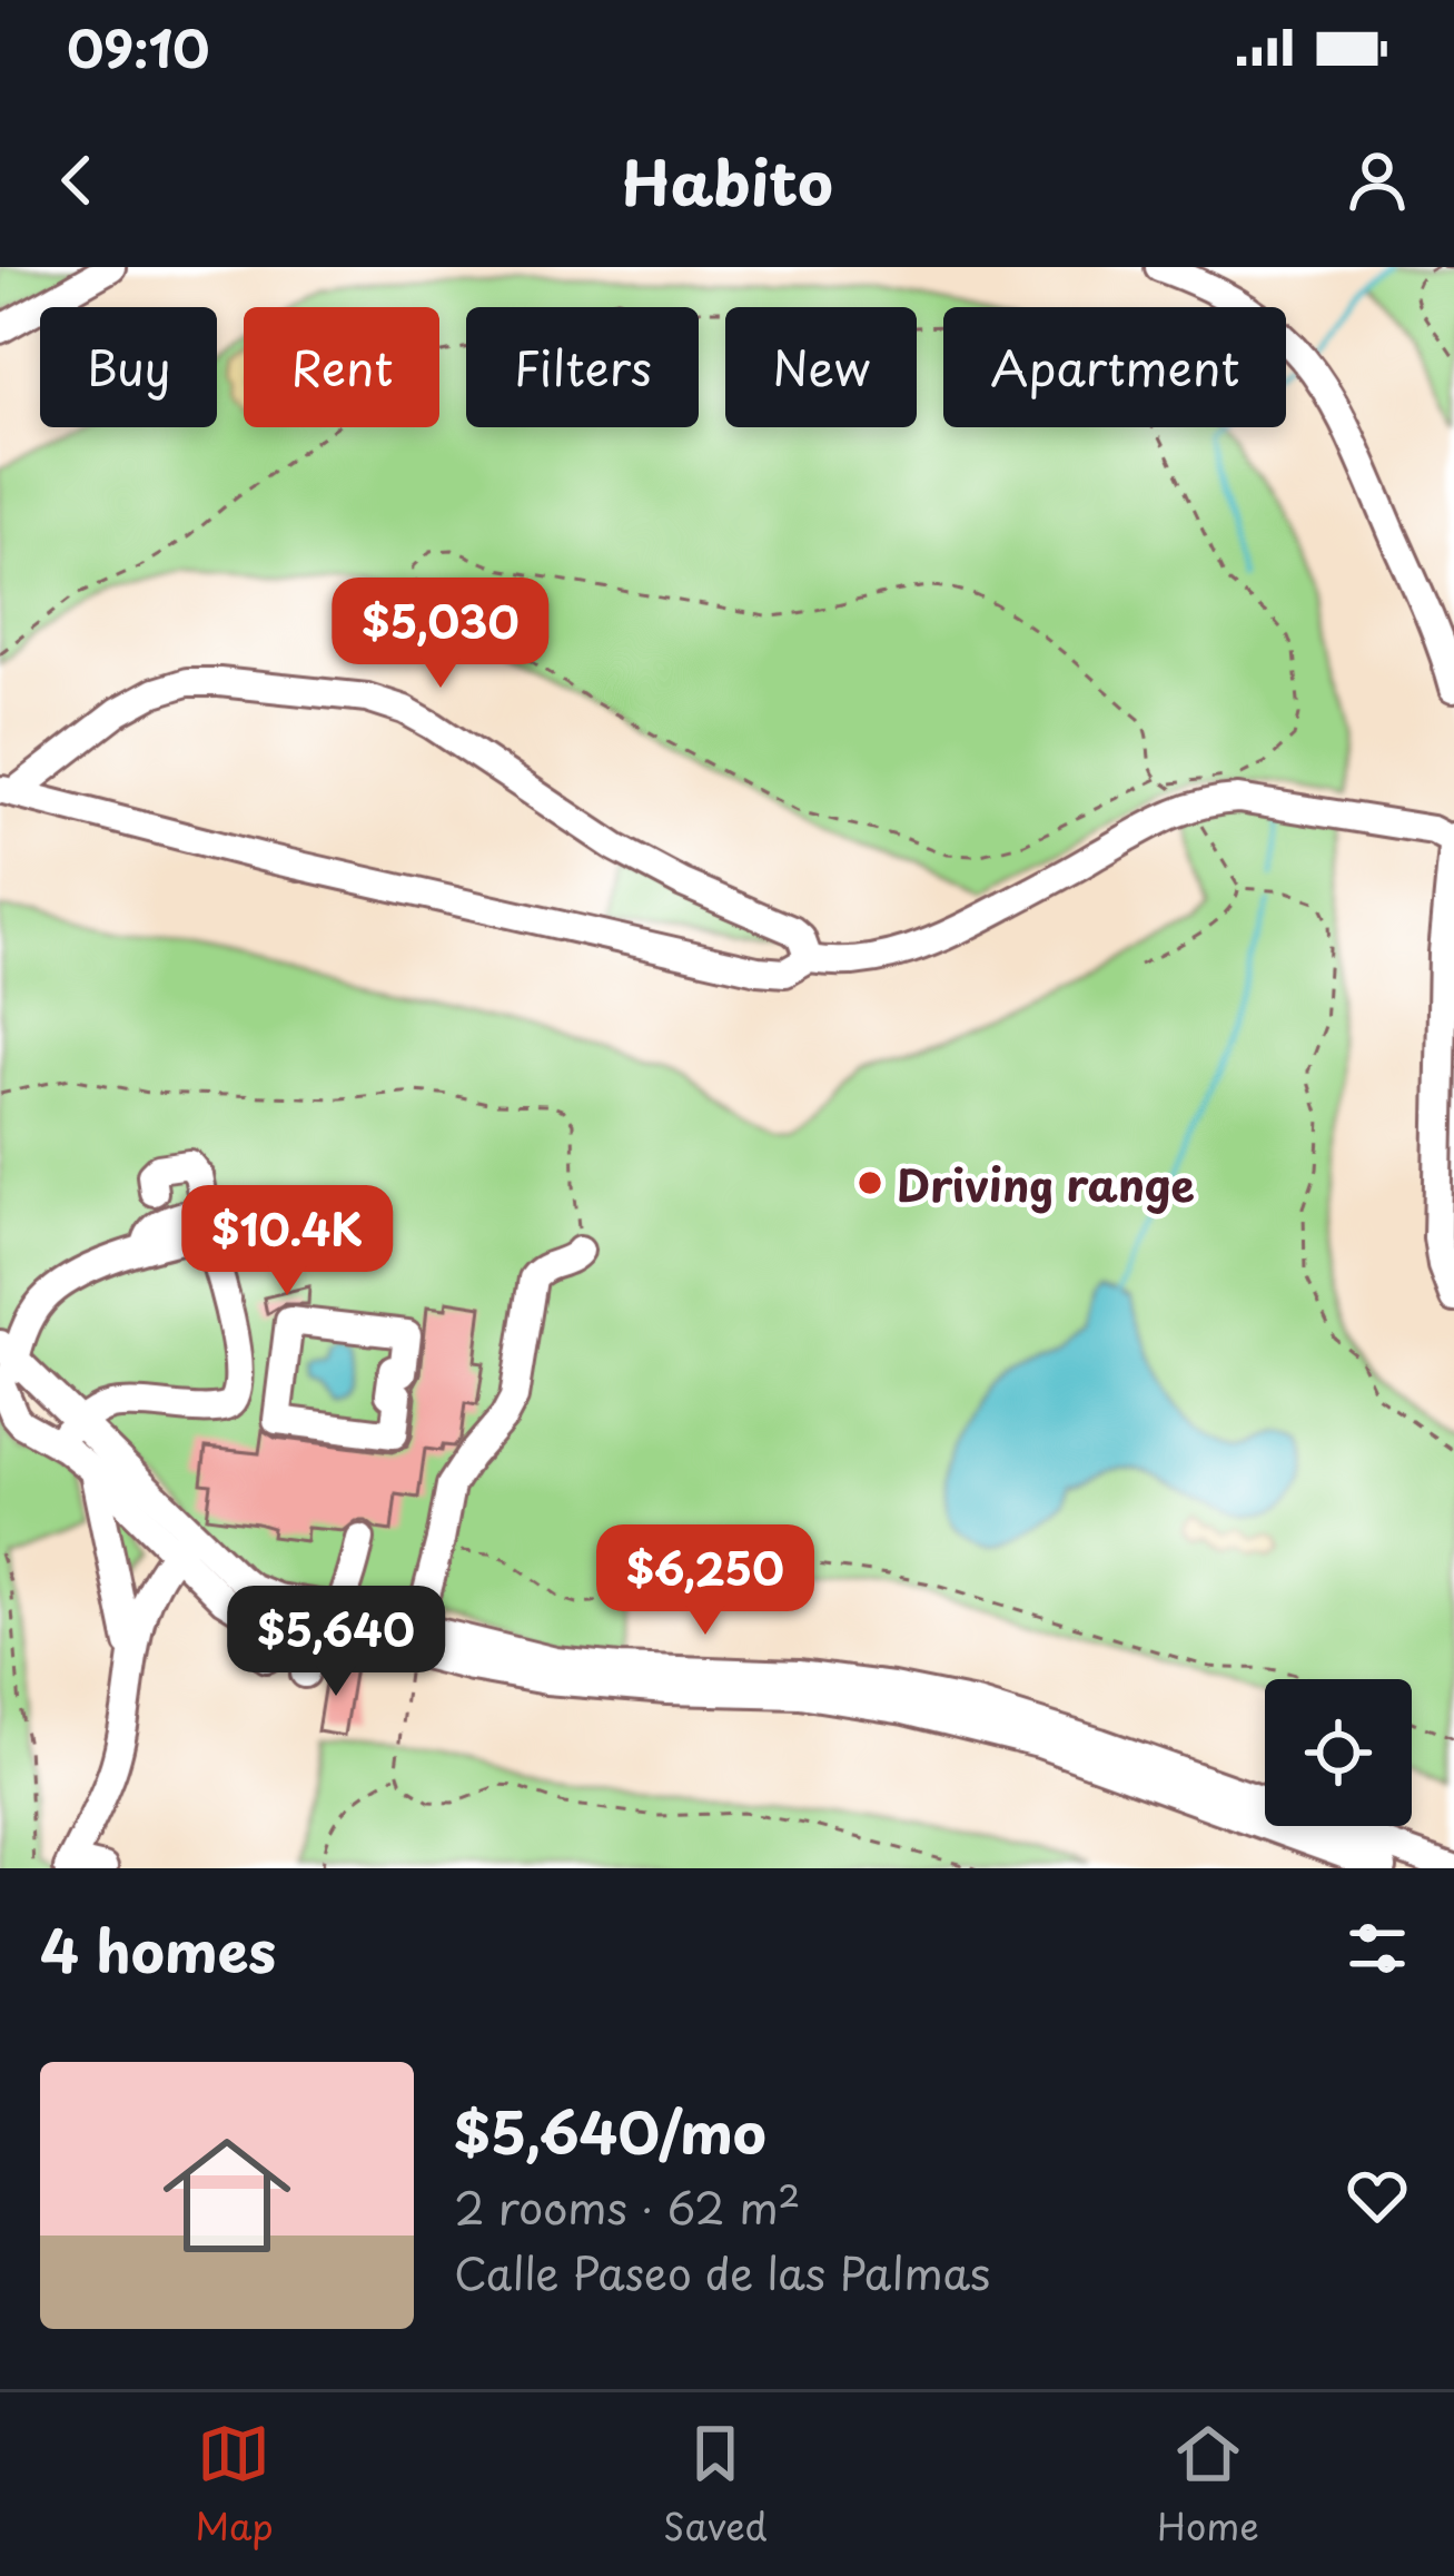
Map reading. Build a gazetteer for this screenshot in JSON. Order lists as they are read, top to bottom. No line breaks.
{"places":["Driving range"],"page":{"status":"09:10","header":"Habito","chip":["Buy","Rent","Filters","New","Apartment"],"price":["$5,030","$10.4K","$6,250","$5,640"],"heading":"4 homes","list":[{"name":"$5,640/mo","note":"2 rooms · 62 m² · Calle Paseo de las Palmas"}],"tabs":["Map","Saved","Home"]}}
